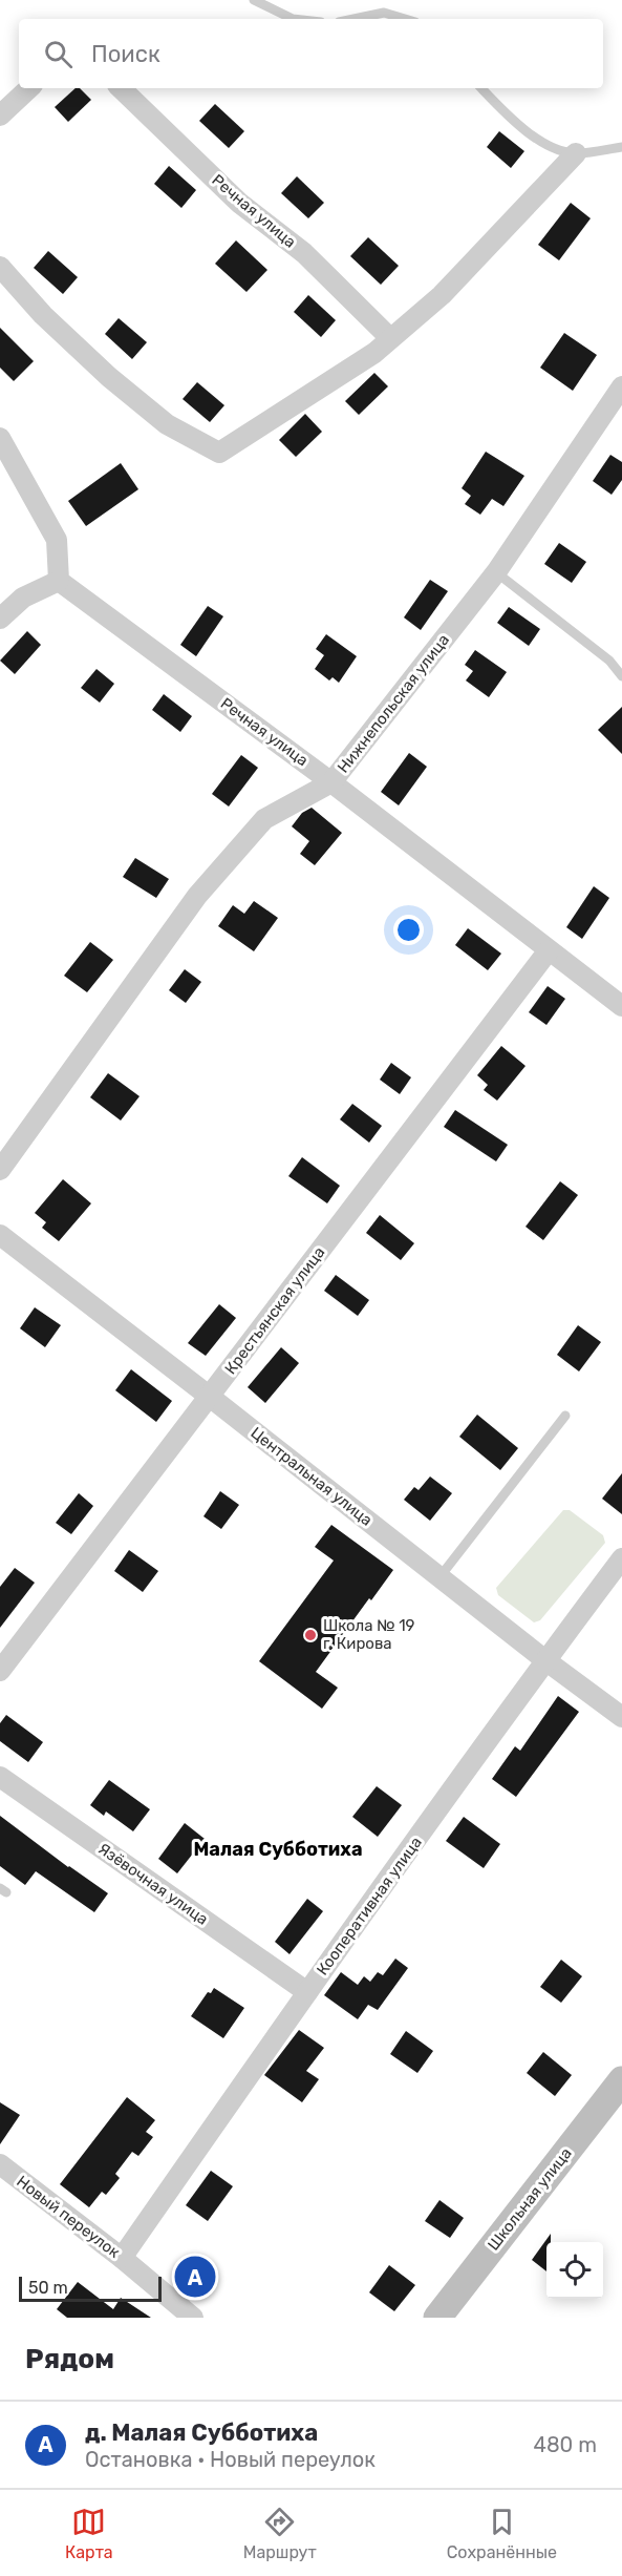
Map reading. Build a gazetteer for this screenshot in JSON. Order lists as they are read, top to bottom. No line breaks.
{"streets":{"street":["Речная улица","Нижнепольская улица","Крестьянская улица","Центральная улица","Язёвочная улица","Кооперативная улица","Школьная улица","Новый переулок"]},"crossings":[["Речная улица","Нижнепольская улица"],["Речная улица","Крестьянская улица"],["Крестьянская улица","Центральная улица"],["Центральная улица","Кооперативная улица"],["Язёвочная улица","Кооперативная улица"],["Кооперативная улица","Новый переулок"]],"districts":["Малая Субботиха"],"places":["Школа № 19 г. Кирова"],"scale_bar":"50 m","page":{"search":"Поиск","pins":"A","scale":"50 m","heading":"Рядом","list":[{"mark":"A","name":"д. Малая Субботиха","note":"Остановка · Новый переулок","value":"480 m"}],"nav":["Карта","Маршрут","Сохранённые"]}}
